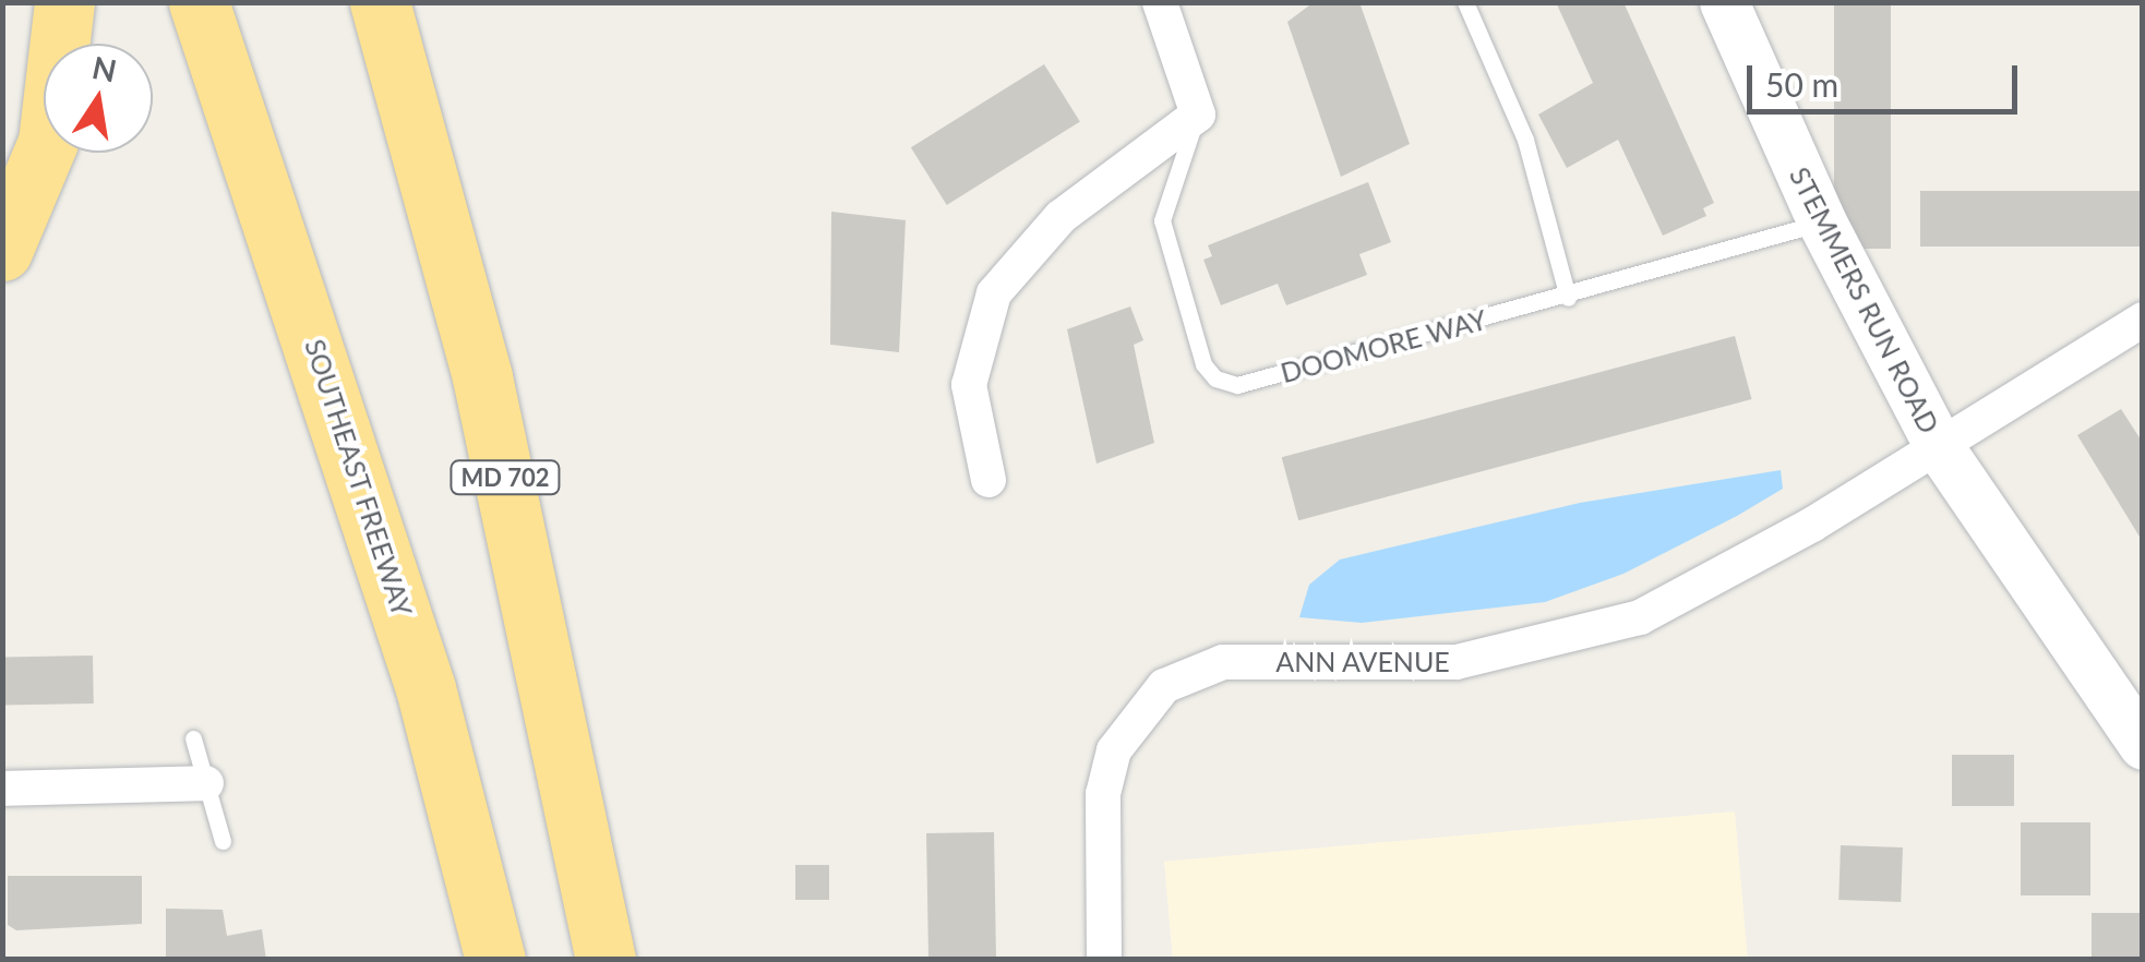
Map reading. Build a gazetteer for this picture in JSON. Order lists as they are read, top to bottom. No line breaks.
{"streets":{"highway":["SOUTHEAST FREEWAY","MD 702"],"street":["STEMMERS RUN ROAD","ANN AVENUE"],"lane":["DOOMORE WAY"]},"crossings":[["STEMMERS RUN ROAD","DOOMORE WAY"],["STEMMERS RUN ROAD","ANN AVENUE"]],"scale_bar":"50 m","north":"top"}
